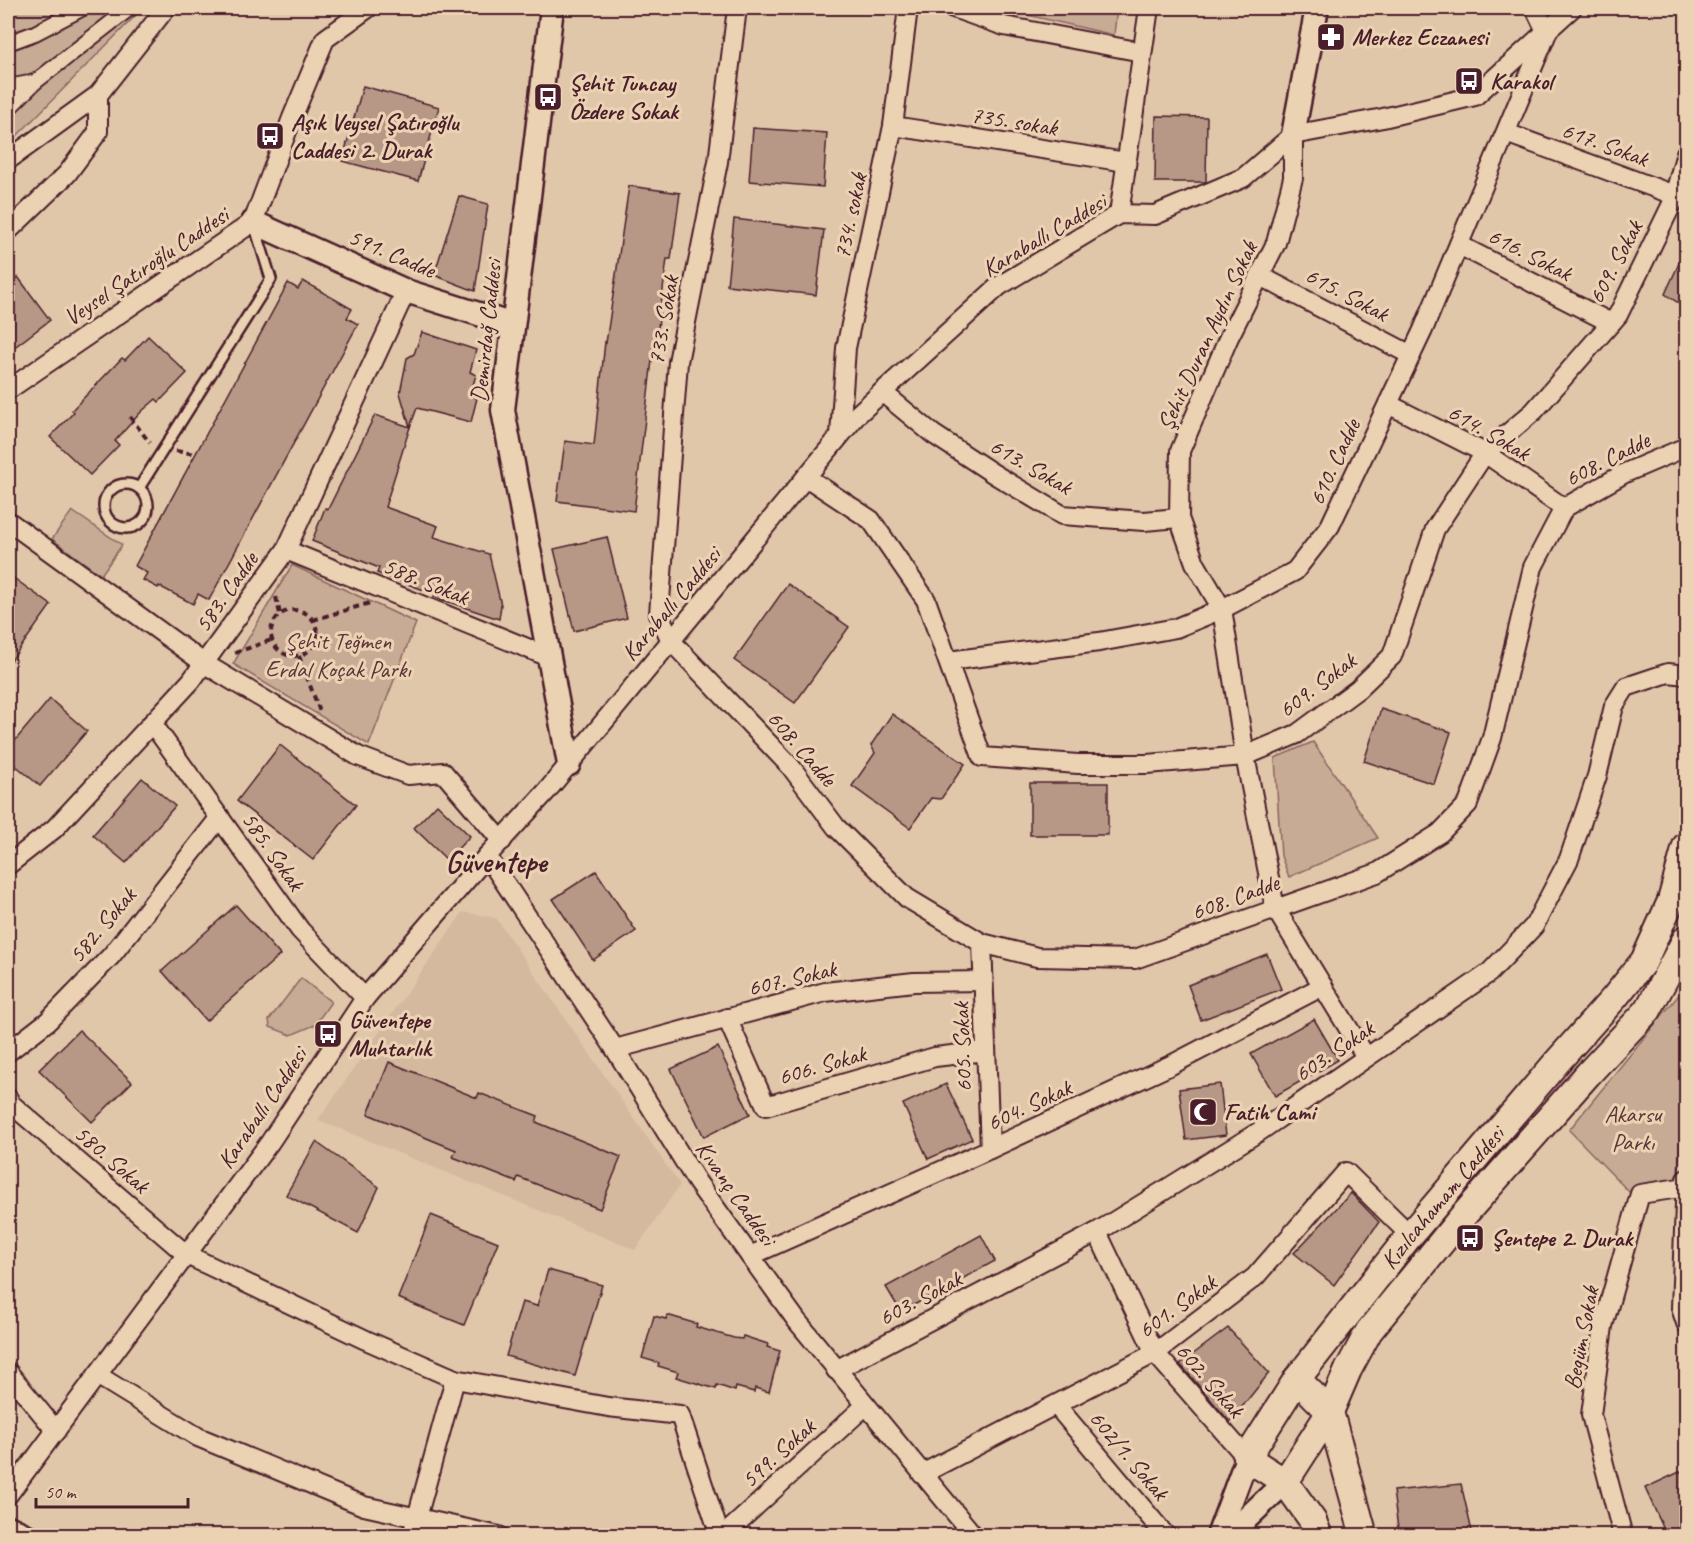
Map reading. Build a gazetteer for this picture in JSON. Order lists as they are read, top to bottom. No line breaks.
{"streets":{"main road":["Kızılcahamam Caddesi"],"street":["735. sokak","617. Sokak","734. sokak","Karaballı Caddesi","591. Cadde","616. Sokak","609. Sokak","Veysel Şatıroğlu Caddesi","615. Sokak","733. Sokak","Demirdağ Caddesi","Şehit Duran Aydın Sokak","614. Sokak","608. Cadde","610. Cadde","613. Sokak","588. Sokak","583. Cadde","585. Sokak","582. Sokak","607. Sokak","605. Sokak","603. Sokak","606. Sokak","604. Sokak","580. Sokak","Kıvanç Caddesi","601. Sokak","Begüm Sokak","602. Sokak","599. Sokak","602/1. Sokak"]},"crossings":[["735. sokak","734. sokak"],["617. Sokak","609. Sokak"],["617. Sokak","610. Cadde"],["734. sokak","Karaballı Caddesi"],["Karaballı Caddesi","609. Sokak"],["Karaballı Caddesi","733. Sokak"],["Karaballı Caddesi","Demirdağ Caddesi"],["Karaballı Caddesi","Şehit Duran Aydın Sokak"],["Karaballı Caddesi","608. Cadde"],["Karaballı Caddesi","610. Cadde"],["Karaballı Caddesi","613. Sokak"],["Karaballı Caddesi","585. Sokak"],["Karaballı Caddesi","580. Sokak"],["Karaballı Caddesi","Kıvanç Caddesi"],["591. Cadde","Veysel Şatıroğlu Caddesi"],["591. Cadde","Demirdağ Caddesi"],["591. Cadde","583. Cadde"],["616. Sokak","609. Sokak"],["616. Sokak","610. Cadde"],["609. Sokak","Şehit Duran Aydın Sokak"],["609. Sokak","614. Sokak"],["609. Sokak","610. Cadde"],["615. Sokak","Şehit Duran Aydın Sokak"],["615. Sokak","610. Cadde"],["733. Sokak","608. Cadde"],["Demirdağ Caddesi","588. Sokak"],["Şehit Duran Aydın Sokak","608. Cadde"],["Şehit Duran Aydın Sokak","610. Cadde"],["Şehit Duran Aydın Sokak","613. Sokak"],["Şehit Duran Aydın Sokak","603. Sokak"],["Şehit Duran Aydın Sokak","604. Sokak"],["614. Sokak","608. Cadde"],["614. Sokak","610. Cadde"],["608. Cadde","605. Sokak"],["588. Sokak","583. Cadde"],["583. Cadde","585. Sokak"],["585. Sokak","582. Sokak"],["607. Sokak","605. Sokak"],["607. Sokak","606. Sokak"],["607. Sokak","Kıvanç Caddesi"],["605. Sokak","606. Sokak"],["605. Sokak","604. Sokak"],["603. Sokak","Kıvanç Caddesi"],["603. Sokak","602. Sokak"],["604. Sokak","Kıvanç Caddesi"],["580. Sokak","599. Sokak"],["Kıvanç Caddesi","601. Sokak"],["Kıvanç Caddesi","599. Sokak"],["Kızılcahamam Caddesi","601. Sokak"],["Kızılcahamam Caddesi","602. Sokak"],["601. Sokak","602. Sokak"],["601. Sokak","602/1. Sokak"]],"districts":["Güventepe"],"parks":["Şehit Teğmen Erdal Koçak Parkı","Akarsu Parkı"],"places":{"pharmacy":["Merkez Eczanesi"],"bus stop":["Karakol","Şehit Tuncay Özdere Sokak","Aşık Veysel Şatıroğlu Caddesi 2. Durak","Güventepe Muhtarlık","Şentepe 2. Durak"],"mosque":["Fatih Cami"]},"scale_bar":"50 m"}
